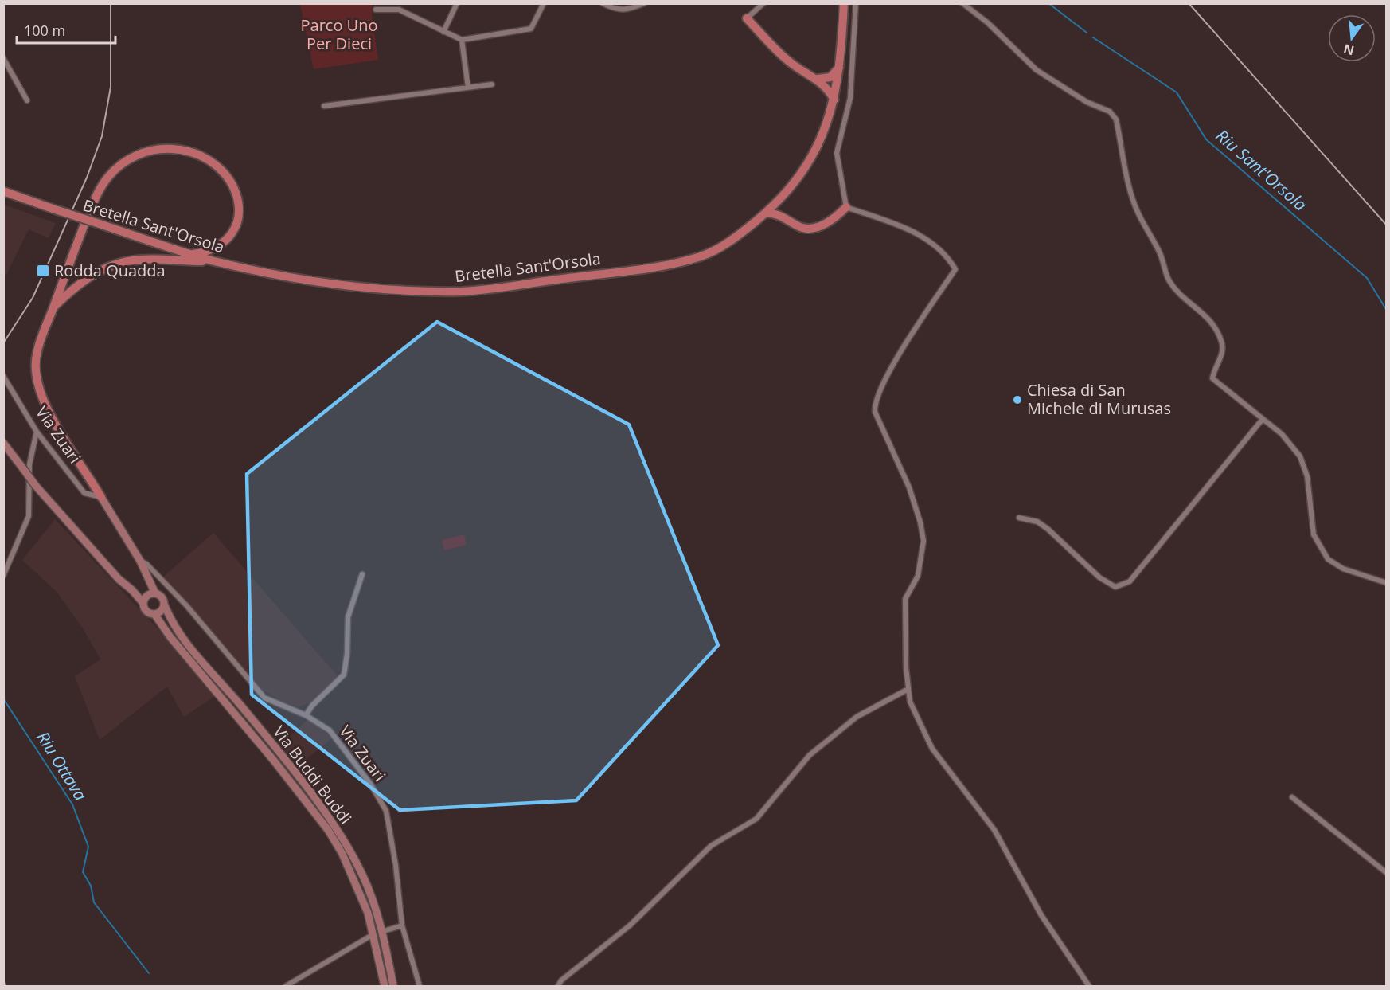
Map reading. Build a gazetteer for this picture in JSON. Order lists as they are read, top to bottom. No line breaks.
{"streets":{"main road":["Bretella Sant'Orsola","Via Buddi Buddi"],"street":["Via Zuari"]},"water":["Riu Sant'Orsola","Riu Ottava"],"parks":["Parco Uno Per Dieci"],"places":{"transit":["Rodda Quadda"],"other":["Chiesa di San Michele di Murusas"]},"scale_bar":"100 m","north":"bottom"}
